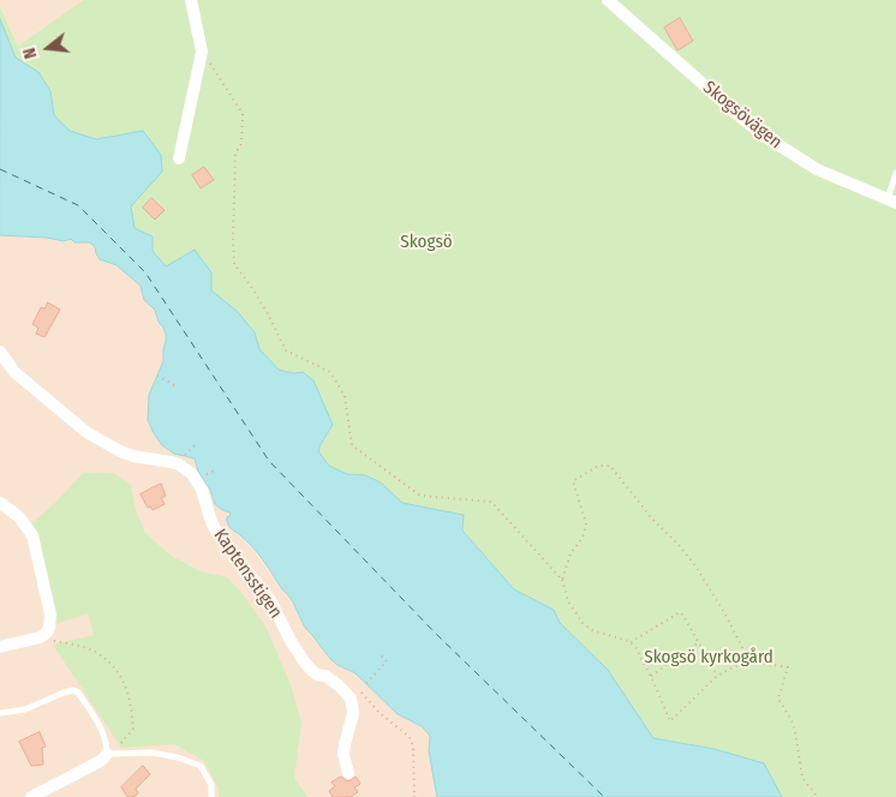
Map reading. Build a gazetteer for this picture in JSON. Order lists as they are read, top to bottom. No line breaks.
{"streets":{"street":["Skogsövägen","Kaptensstigen"]},"parks":["Skogsö","Skogsö kyrkogård"],"north":"left"}
